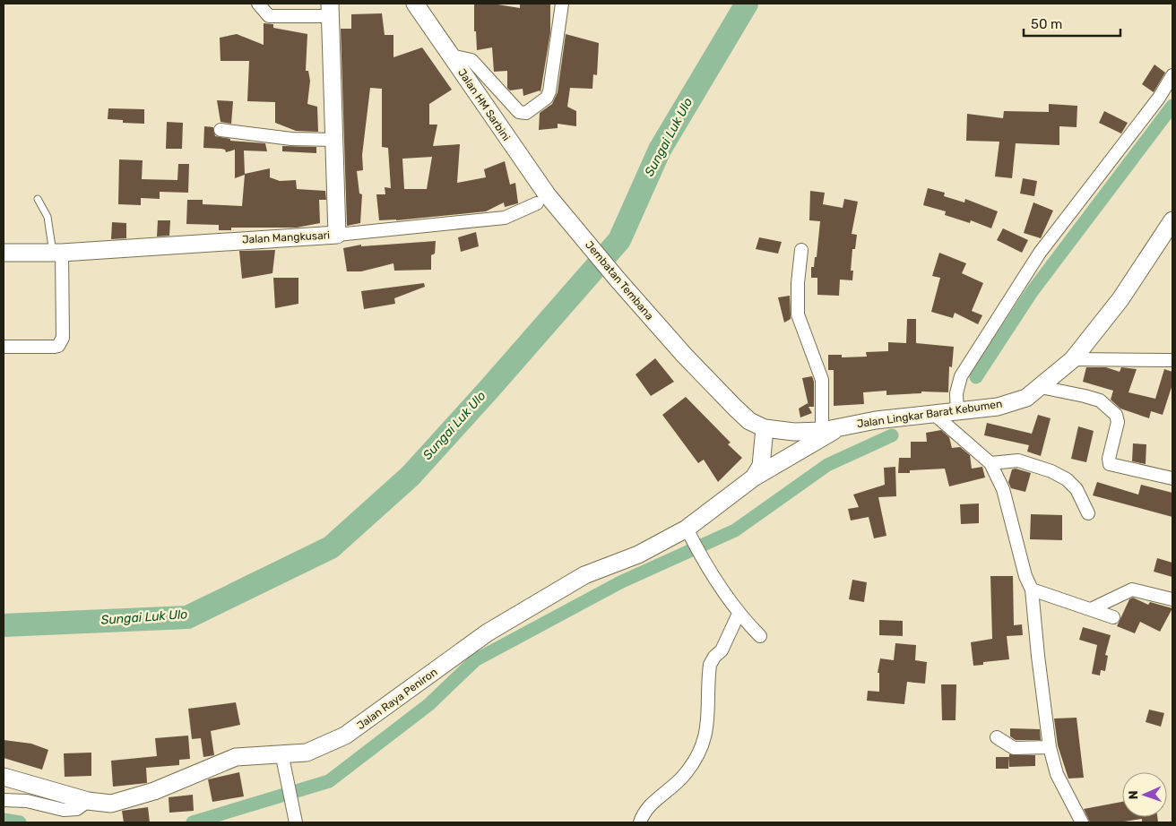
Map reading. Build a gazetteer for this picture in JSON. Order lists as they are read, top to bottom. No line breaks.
{"streets":{"main road":["Jalan HM Sarbini","Jalan Mangkusari","Jembatan Tembana","Jalan Lingkar Barat Kebumen","Jalan Raya Peniron"]},"crossings":[["Jalan HM Sarbini","Jembatan Tembana"],["Jembatan Tembana","Jalan Lingkar Barat Kebumen"],["Jalan Lingkar Barat Kebumen","Jalan Raya Peniron"]],"water":["Sungai Luk Ulo"],"scale_bar":"50 m","north":"left"}
